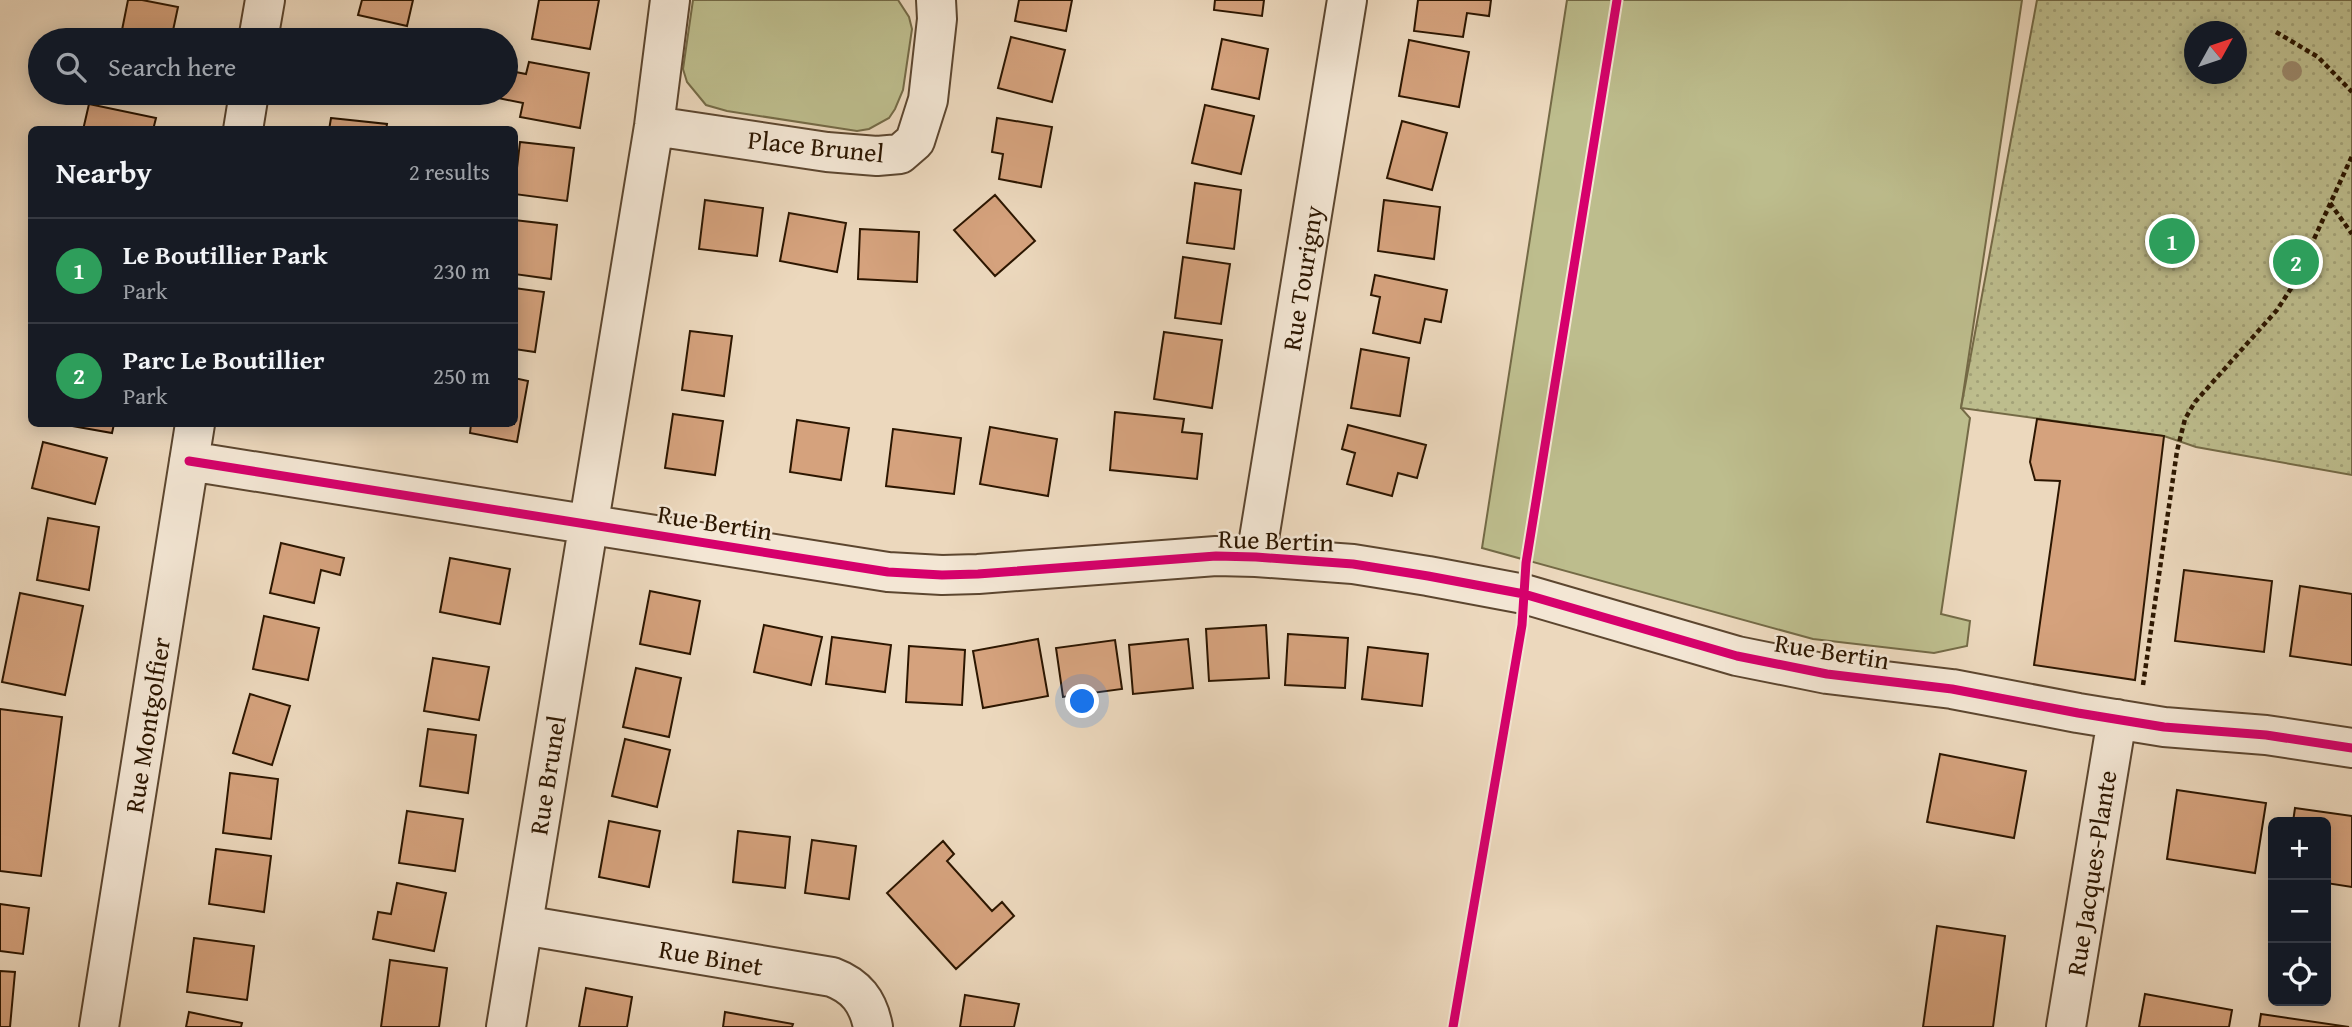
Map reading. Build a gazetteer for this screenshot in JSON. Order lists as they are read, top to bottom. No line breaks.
{"streets":{"street":["Place Brunel","Rue Tourigny","Rue Bertin","Rue Montgolfier","Rue Brunel","Rue Jacques-Plante","Rue Binet"]},"crossings":[["Rue Tourigny","Rue Bertin"],["Rue Bertin","Rue Montgolfier"],["Rue Bertin","Rue Brunel"],["Rue Bertin","Rue Jacques-Plante"],["Rue Brunel","Rue Binet"]],"north":"top right","page":{"search":"Search here","heading":["Nearby","2 results"],"pins":["1","2"],"list":[{"mark":"1","name":"Le Boutillier Park","note":"Park","value":"230 m"},{"mark":"2","name":"Parc Le Boutillier","note":"Park","value":"250 m"}],"map_buttons":["+","−"]}}
